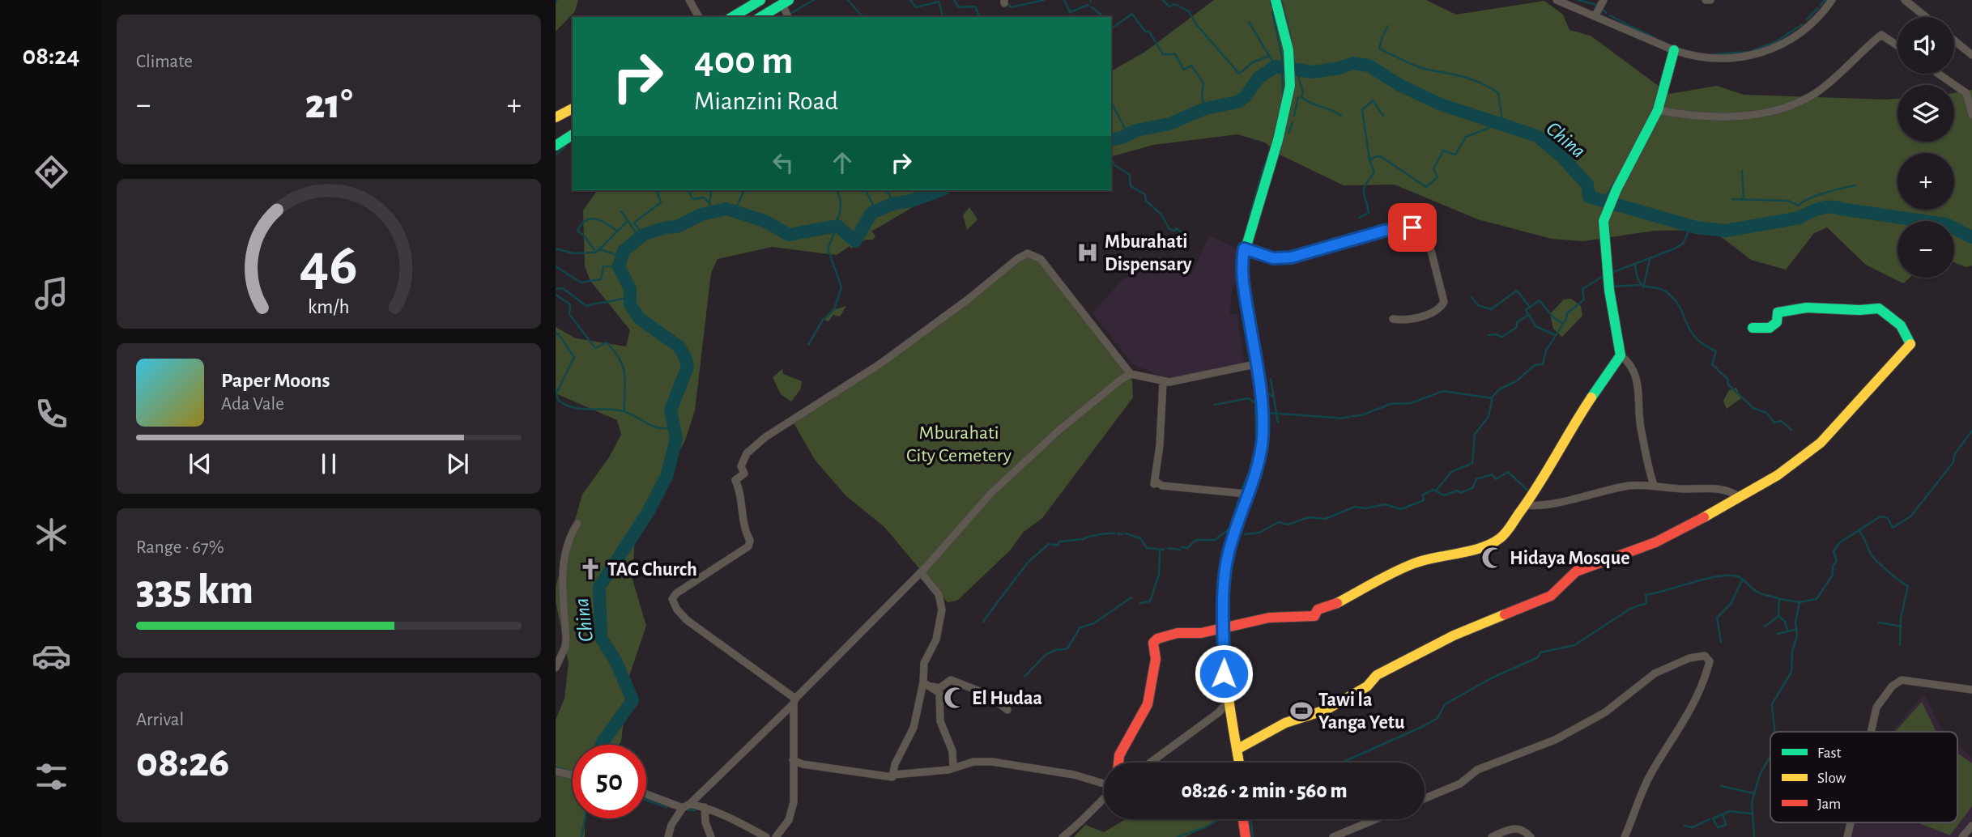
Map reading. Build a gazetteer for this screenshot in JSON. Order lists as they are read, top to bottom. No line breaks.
{"water":["China"],"parks":["Mburahati City Cemetery"],"places":{"hospital":["Mburahati Dispensary"],"mosque":["Hidaya Mosque","El Hudaa"],"church":["TAG Church"],"sports":["Tawi la Yanga Yetu"]},"legend":["Fast","Slow","Jam"],"page":{"tabs":"08:24","tile":["Climate",["Range · 67%","335 km"],["Arrival","08:26"]],"map_buttons":["+","−"],"turn":["400 m","Mianzini Road"],"heat":["−","21°","+"],"song":["Paper Moons","Ada Vale"],"limit":"50","trip":"08:26 · 2 min · 560 m","gauge":["46","km/h"]}}
